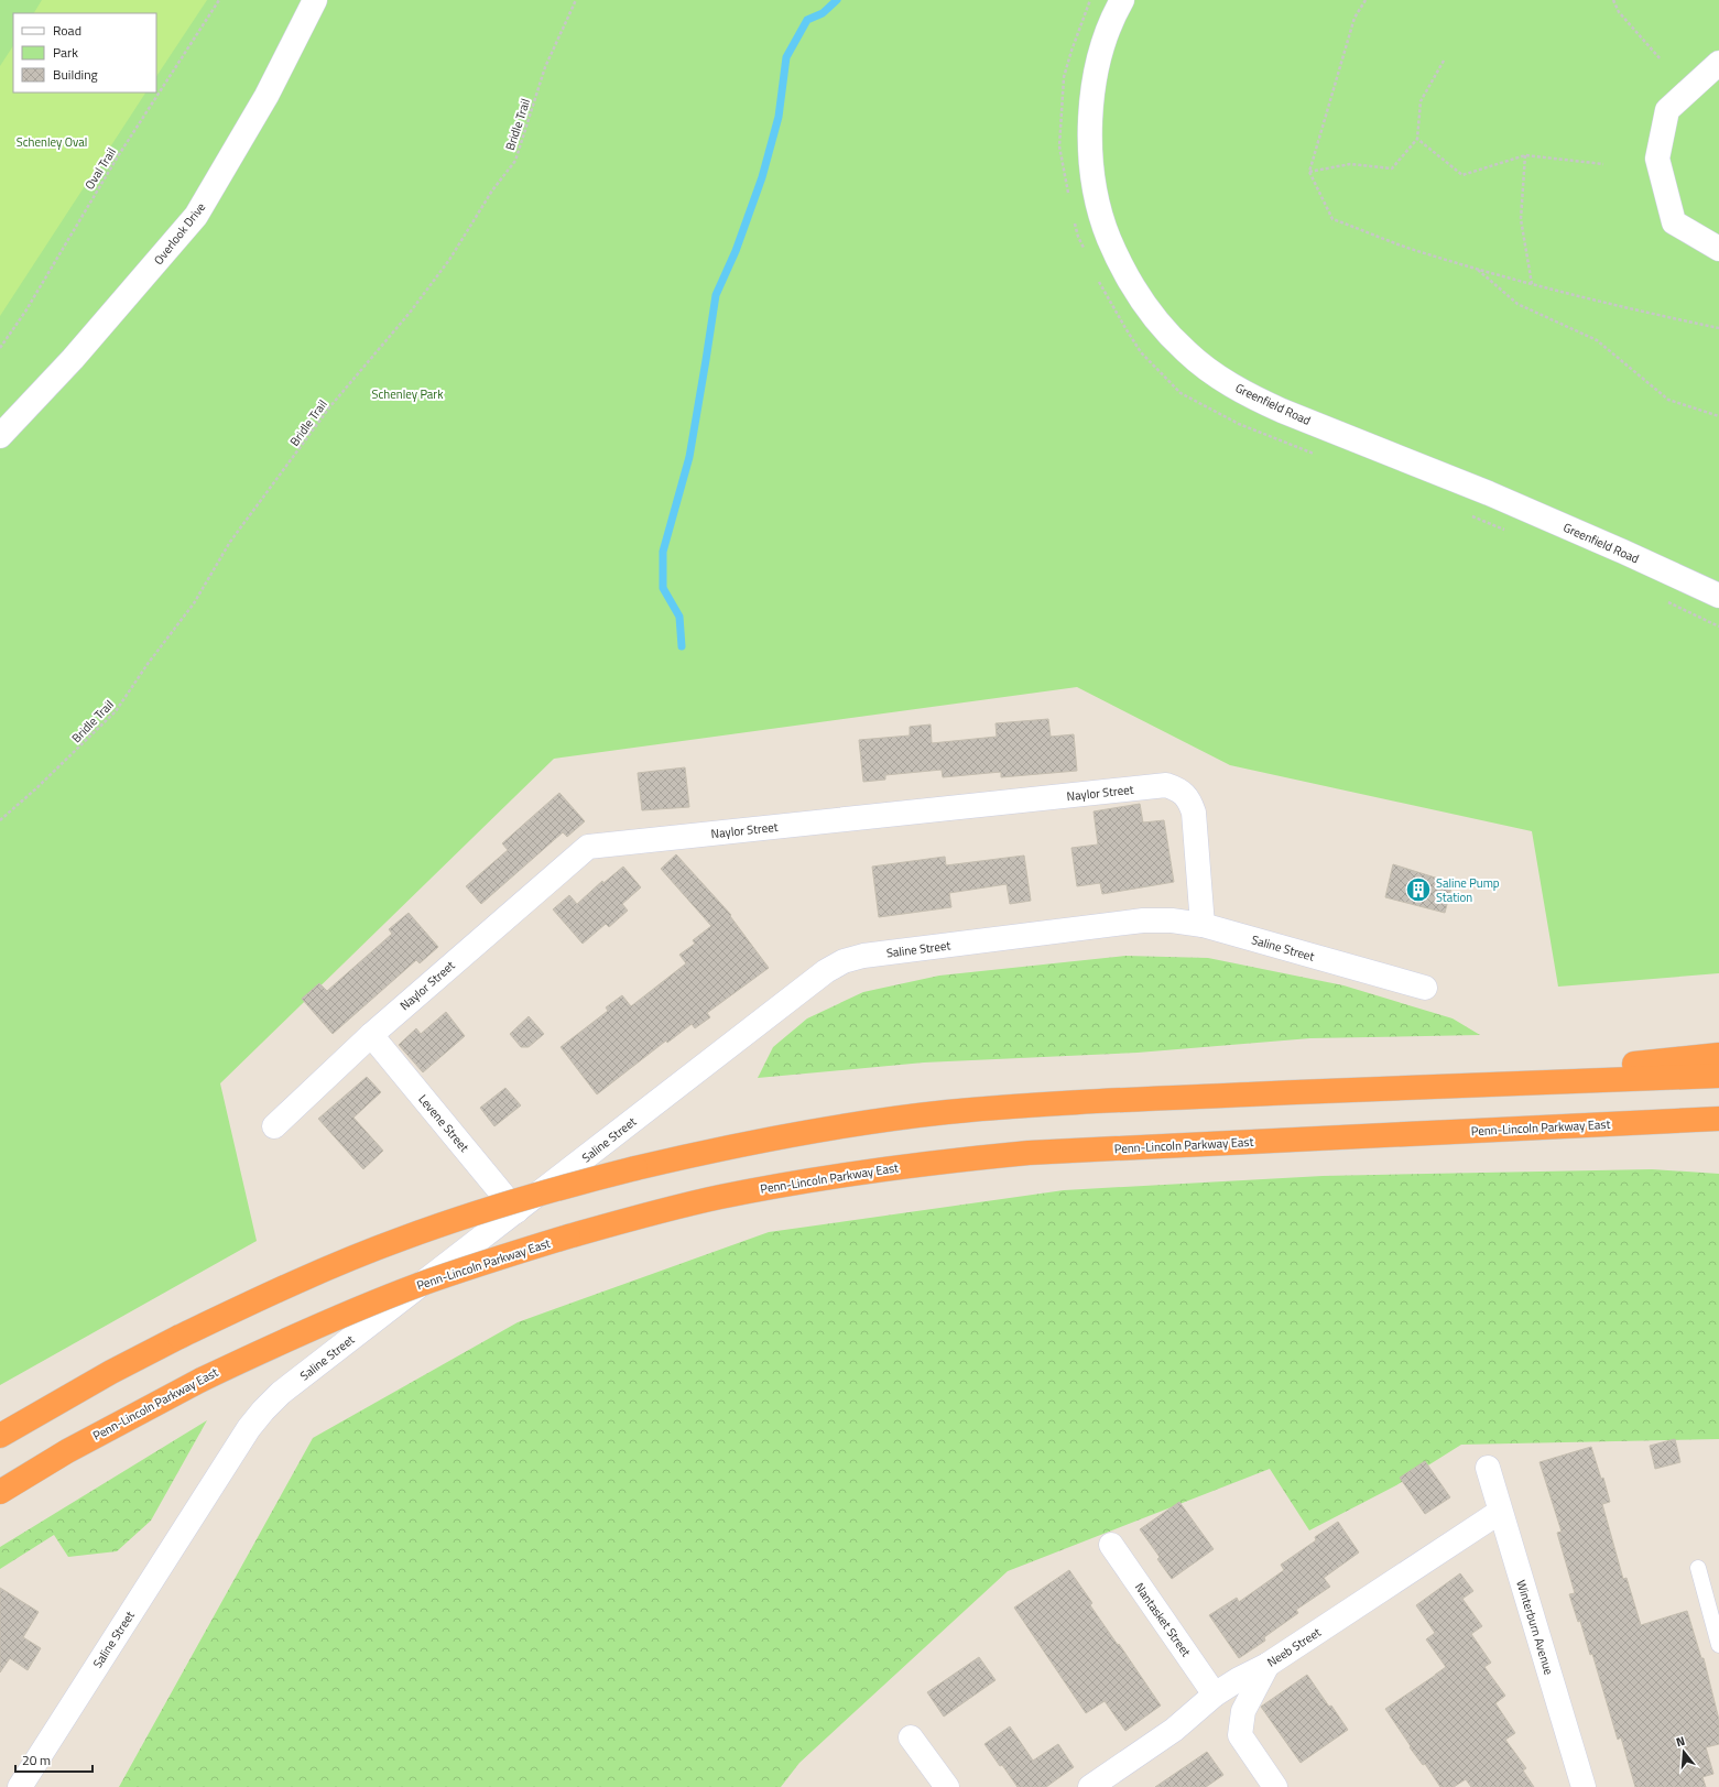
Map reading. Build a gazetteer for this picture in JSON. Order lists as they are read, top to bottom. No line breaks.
{"streets":{"highway":["Penn-Lincoln Parkway East"],"street":["Overlook Drive","Greenfield Road","Naylor Street","Saline Street","Levene Street","Nantasket Street","Winterburn Avenue","Neeb Street"],"path":["Bridle Trail","Oval Trail"]},"crossings":[["Naylor Street","Saline Street"],["Naylor Street","Levene Street"],["Saline Street","Levene Street"],["Nantasket Street","Neeb Street"],["Winterburn Avenue","Neeb Street"]],"parks":["Schenley Oval","Schenley Park"],"places":{"building":["Saline Pump Station"]},"legend":["Road","Park","Building"],"scale_bar":"20 m","north":"top"}
